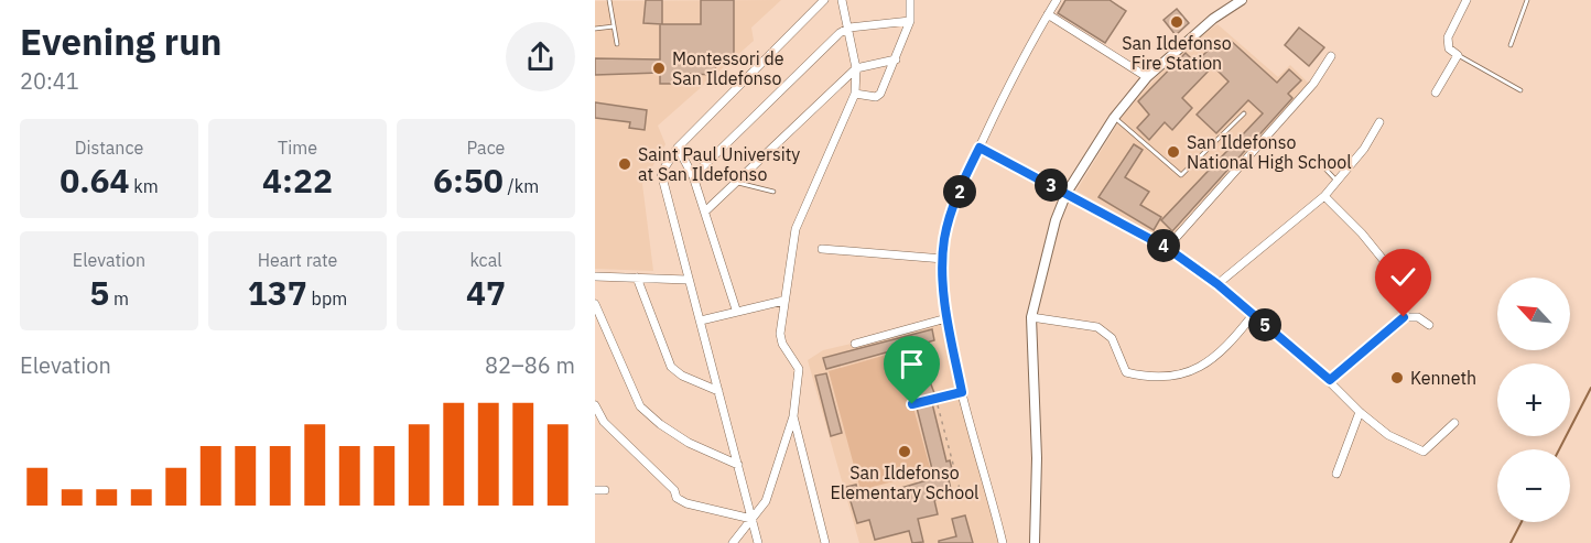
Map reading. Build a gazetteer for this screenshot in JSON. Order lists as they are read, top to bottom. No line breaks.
{"places":["San Ildefonso Fire Station","Montessori de San Ildefonso","San Ildefonso National High School","Saint Paul University at San Ildefonso","Kenneth","San Ildefonso Elementary School"],"north":"top left","page":{"heading":["Evening run","20:41"],"stats":[["Distance","0.64 km"],["Time","4:22"],["Pace","6:50 /km"],["Elevation","5 m"],["Heart rate","137 bpm"],["kcal","47"]],"pins":["3","2","4","5"],"map_buttons":["+","−"],"chart":["Elevation","82–86 m"]}}
